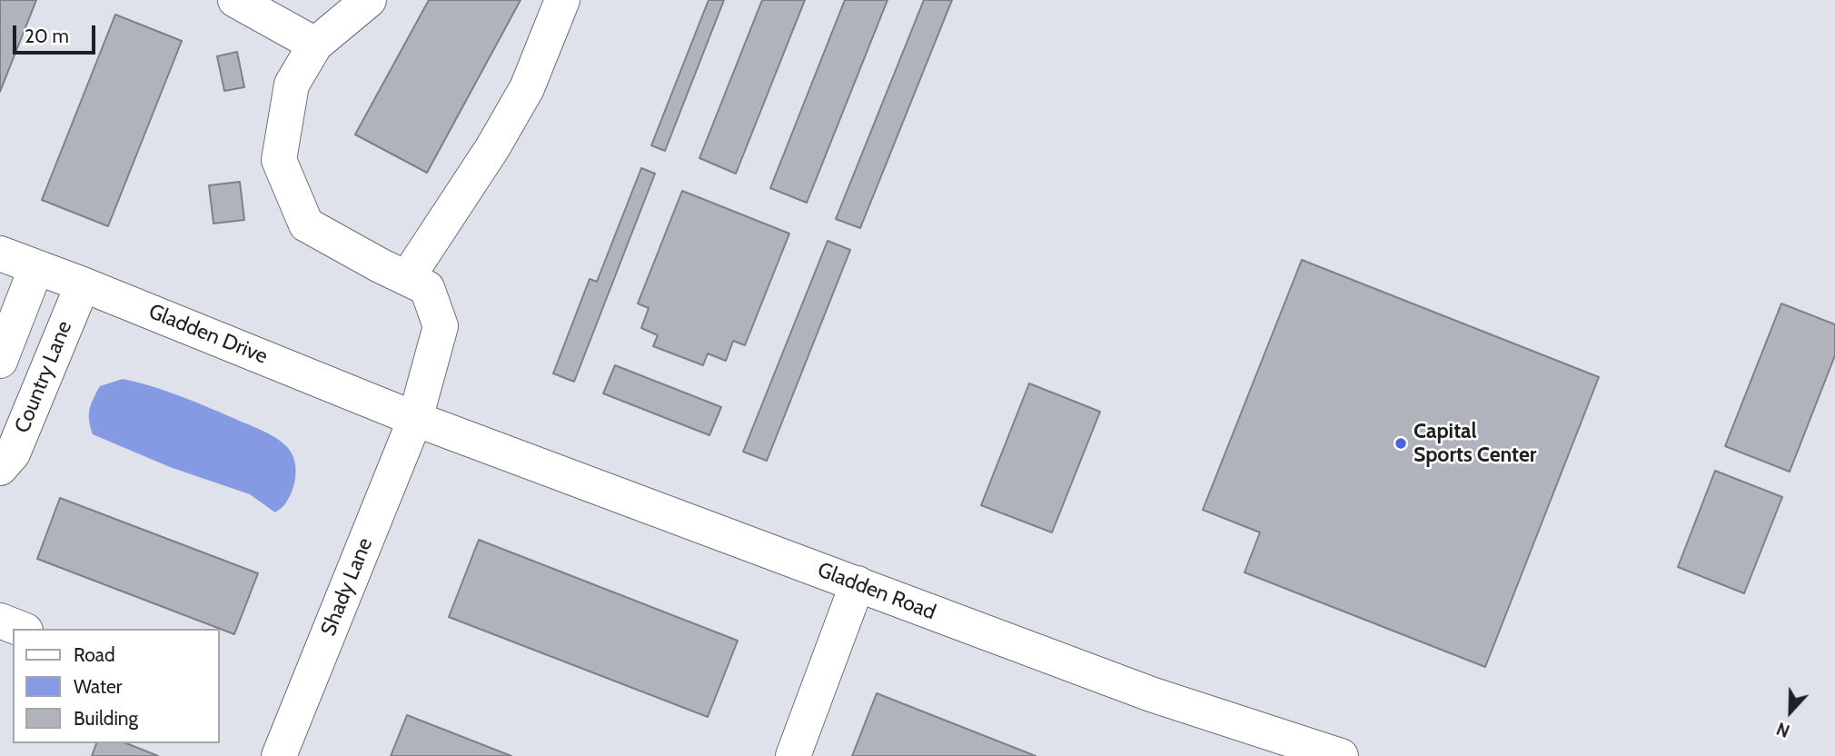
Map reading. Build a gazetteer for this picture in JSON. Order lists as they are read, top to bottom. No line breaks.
{"streets":{"street":["Gladden Drive","Country Lane","Shady Lane","Gladden Road"]},"crossings":[["Gladden Drive","Country Lane"],["Gladden Drive","Shady Lane"],["Gladden Drive","Gladden Road"],["Shady Lane","Gladden Road"]],"places":["Capital Sports Center"],"legend":["Road","Water","Building"],"scale_bar":"20 m","north":"bottom"}
